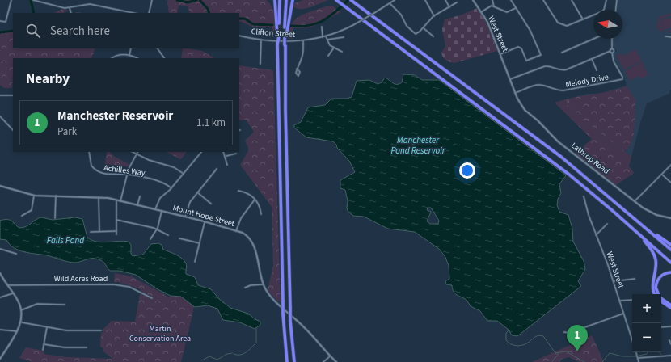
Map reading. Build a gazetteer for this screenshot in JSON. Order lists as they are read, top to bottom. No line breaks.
{"streets":{"street":["Clifton Street","West Street","Melody Drive","Lathrop Road","Achilles Way","Mount Hope Street","Wild Acres Road"]},"crossings":[["West Street","Melody Drive"],["West Street","Lathrop Road"],["Melody Drive","Lathrop Road"]],"water":["Manchester Pond Reservoir","Falls Pond"],"parks":["Martin Conservation Area"],"north":"left","page":{"search":"Search here","heading":"Nearby","list":[{"mark":"1","name":"Manchester Reservoir","note":"Park","value":"1.1 km"}],"map_buttons":["+","−"],"pins":"1"}}
